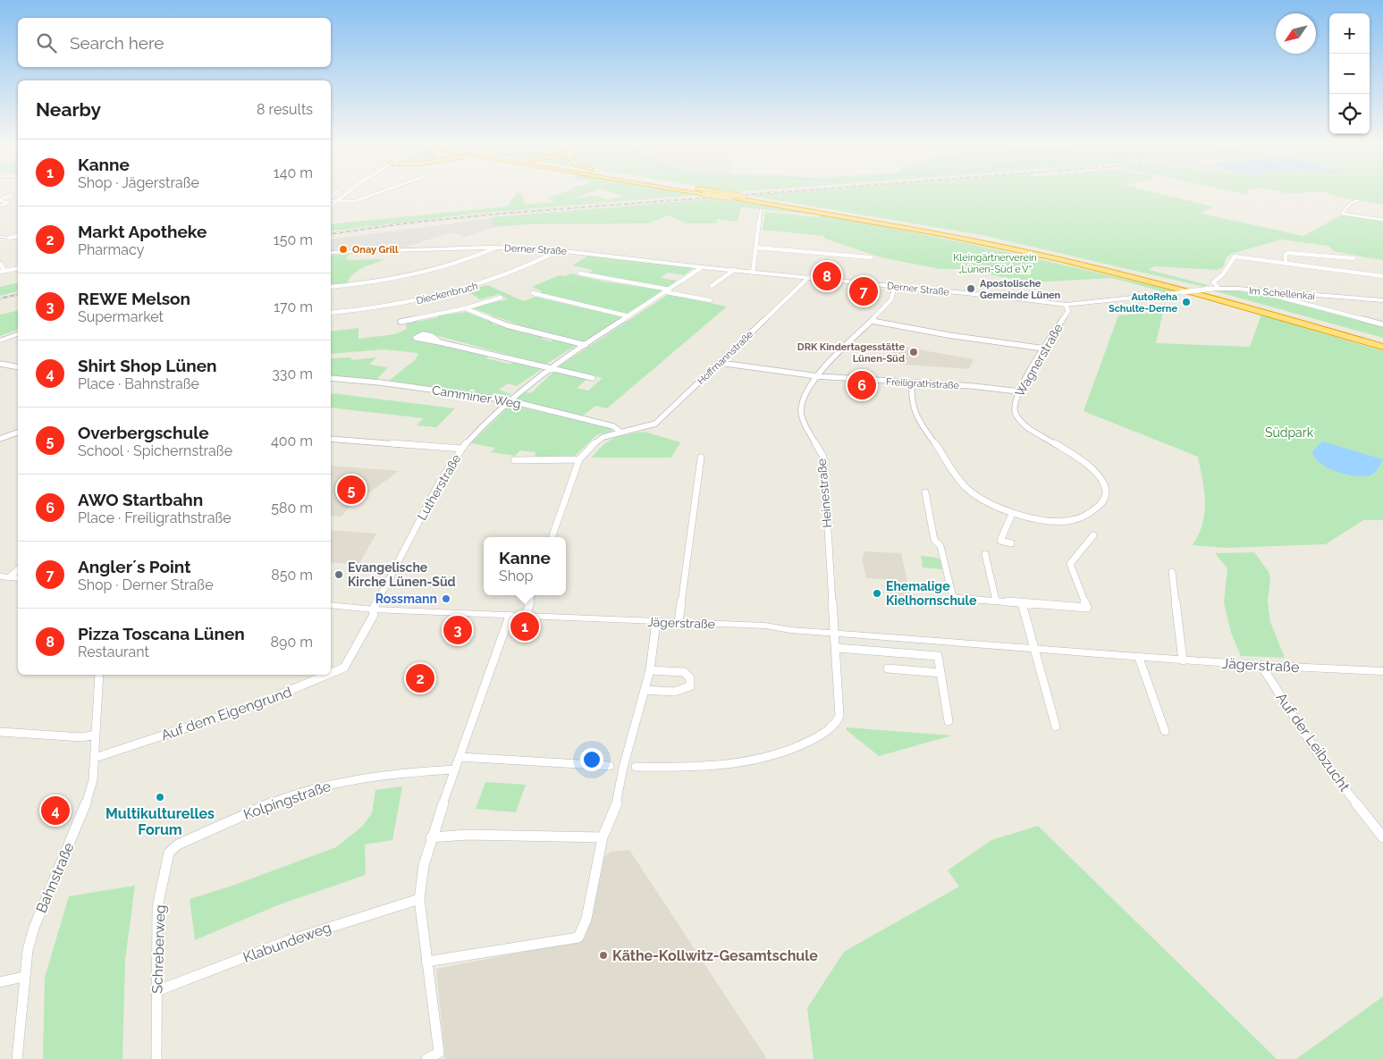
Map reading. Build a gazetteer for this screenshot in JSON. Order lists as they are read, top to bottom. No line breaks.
{"streets":{"street":["Derner Straße","Dieckenbruch","Im Schellenkai","Hoffmannstraße","Wagnerstraße","Freiligrathstraße","Camminer Weg","Lutherstraße","Heinestraße","Jägerstraße","Auf dem Eigengrund","Auf der Leibzucht","Kolpingstraße","Bahnstraße","Klabundeweg","Schreberweg"]},"crossings":[["Derner Straße","Dieckenbruch"],["Derner Straße","Im Schellenkai"],["Derner Straße","Hoffmannstraße"],["Derner Straße","Wagnerstraße"],["Derner Straße","Lutherstraße"],["Derner Straße","Heinestraße"],["Hoffmannstraße","Freiligrathstraße"],["Hoffmannstraße","Camminer Weg"],["Wagnerstraße","Freiligrathstraße"],["Freiligrathstraße","Heinestraße"],["Camminer Weg","Lutherstraße"],["Lutherstraße","Jägerstraße"],["Lutherstraße","Auf dem Eigengrund"],["Heinestraße","Jägerstraße"],["Jägerstraße","Auf dem Eigengrund"],["Jägerstraße","Auf der Leibzucht"],["Auf dem Eigengrund","Bahnstraße"],["Kolpingstraße","Schreberweg"],["Klabundeweg","Schreberweg"]],"parks":["Kleingärtnerverein „Lünen-Süd e.V.“","Südpark"],"places":["Onay Grill","Apostolische Gemeinde Lünen","AutoReha Schulte-Derne","DRK Kindertagesstätte Lünen-Süd","Evangelische Kirche Lünen-Süd","Ehemalige Kielhornschule","Rossmann","Multikulturelles Forum","Käthe-Kollwitz-Gesamtschule"],"north":"bottom left","page":{"map_buttons":["+","−"],"search":"Search here","heading":["Nearby","8 results"],"list":[{"mark":"1","name":"Kanne","note":"Shop · Jägerstraße","value":"140 m"},{"mark":"2","name":"Markt Apotheke","note":"Pharmacy","value":"150 m"},{"mark":"3","name":"REWE Melson","note":"Supermarket","value":"170 m"},{"mark":"4","name":"Shirt Shop Lünen","note":"Place · Bahnstraße","value":"330 m"},{"mark":"5","name":"Overbergschule","note":"School · Spichernstraße","value":"400 m"},{"mark":"6","name":"AWO Startbahn","note":"Place · Freiligrathstraße","value":"580 m"},{"mark":"7","name":"Angler´s Point","note":"Shop · Derner Straße","value":"850 m"},{"mark":"8","name":"Pizza Toscana Lünen","note":"Restaurant","value":"890 m"}],"pins":["8","7","6","5","1","3","2","4"],"popup":["Kanne","Shop"]}}
